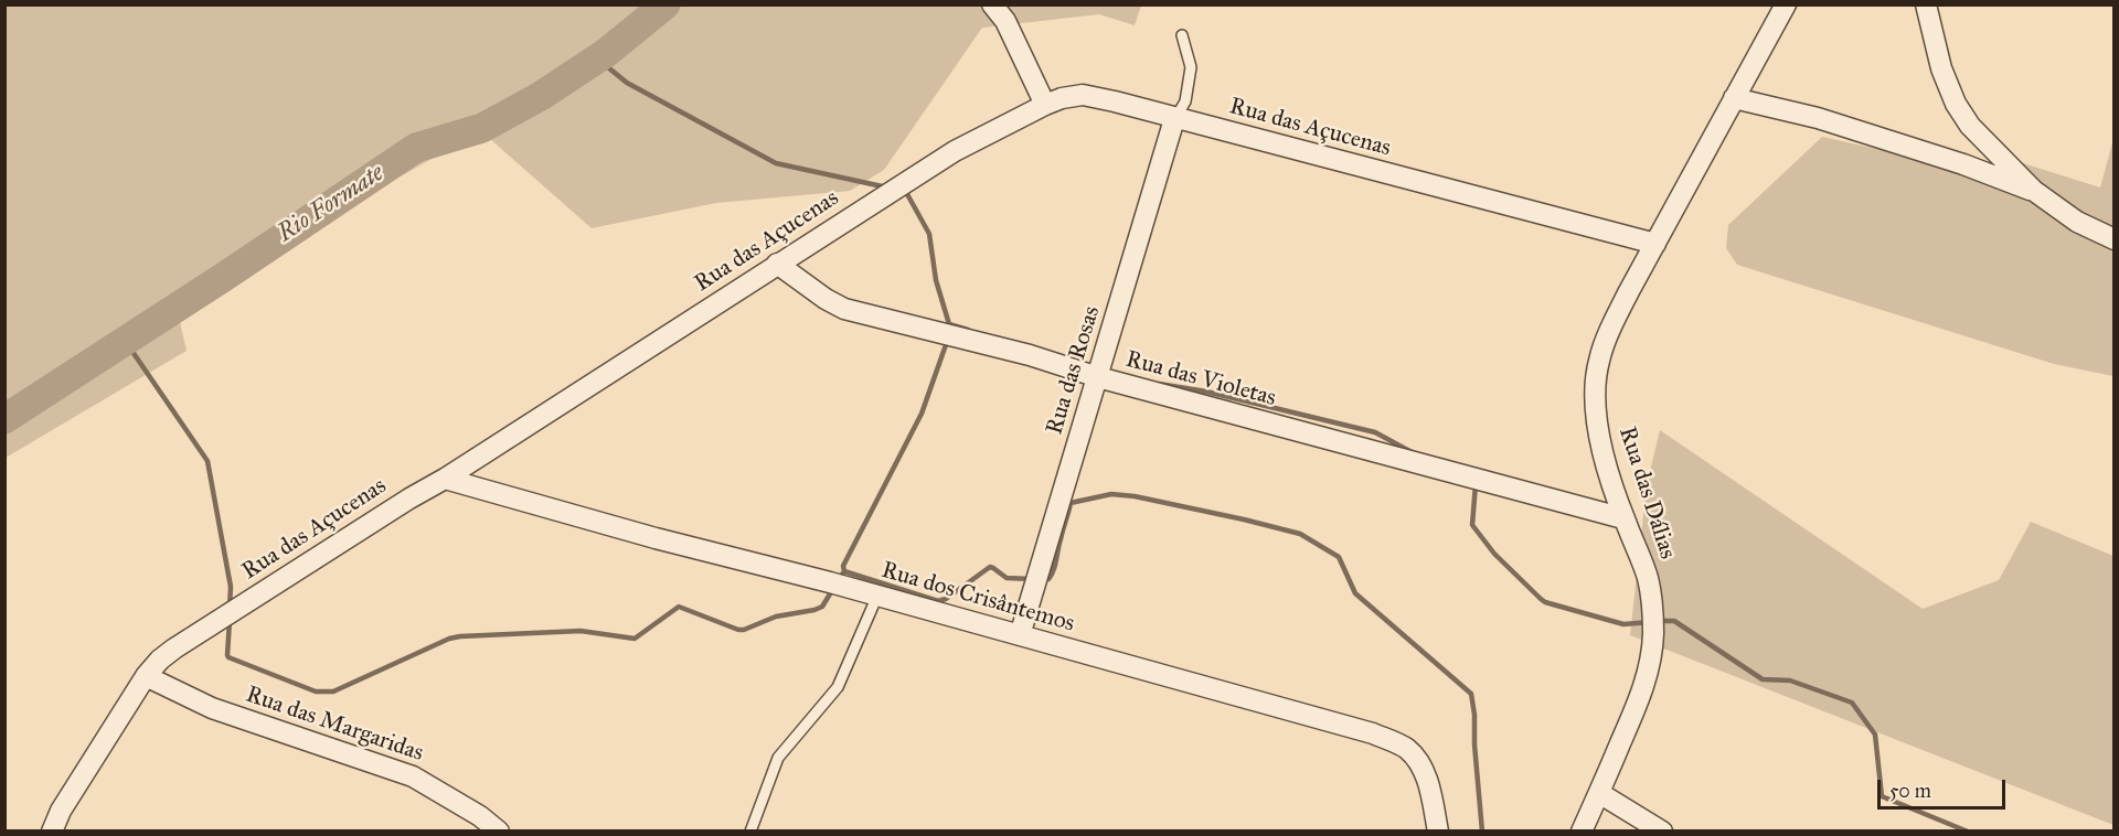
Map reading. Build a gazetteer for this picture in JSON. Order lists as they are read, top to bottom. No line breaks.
{"streets":{"street":["Rua das Açucenas","Rua das Rosas","Rua das Violetas","Rua das Dálias","Rua dos Crisântemos","Rua das Margaridas"]},"crossings":[["Rua das Açucenas","Rua das Rosas"],["Rua das Açucenas","Rua das Violetas"],["Rua das Açucenas","Rua das Dálias"],["Rua das Açucenas","Rua dos Crisântemos"],["Rua das Açucenas","Rua das Margaridas"],["Rua das Rosas","Rua das Violetas"],["Rua das Rosas","Rua dos Crisântemos"],["Rua das Violetas","Rua das Dálias"]],"water":["Rio Formate"],"scale_bar":"50 m"}
